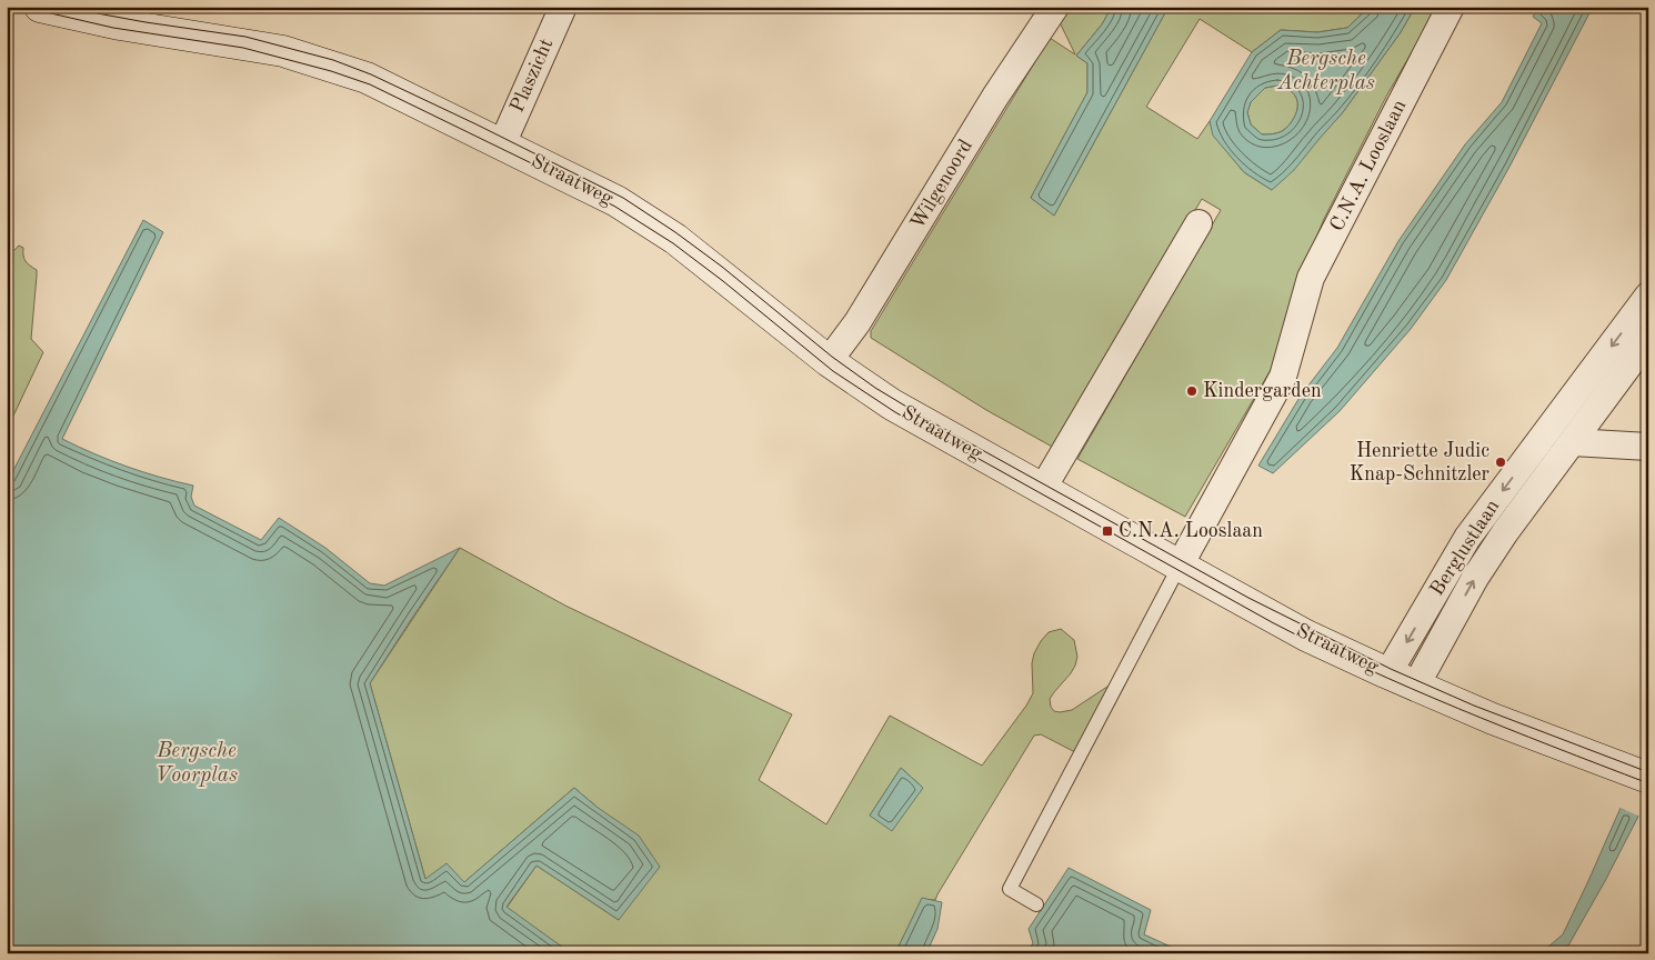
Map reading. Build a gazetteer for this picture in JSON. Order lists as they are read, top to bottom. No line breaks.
{"streets":{"street":["Plaszicht","C.N.A. Looslaan","Straatweg","Wilgenoord","Berglustlaan"]},"crossings":[["Plaszicht","Straatweg"],["C.N.A. Looslaan","Straatweg"],["Straatweg","Wilgenoord"],["Straatweg","Berglustlaan"]],"water":["Bergsche Achterplas","Bergsche Voorplas"],"places":{"other":["Kindergarden","Henriette Judic Knap-Schnitzler"],"transit":["C.N.A. Looslaan"]}}
